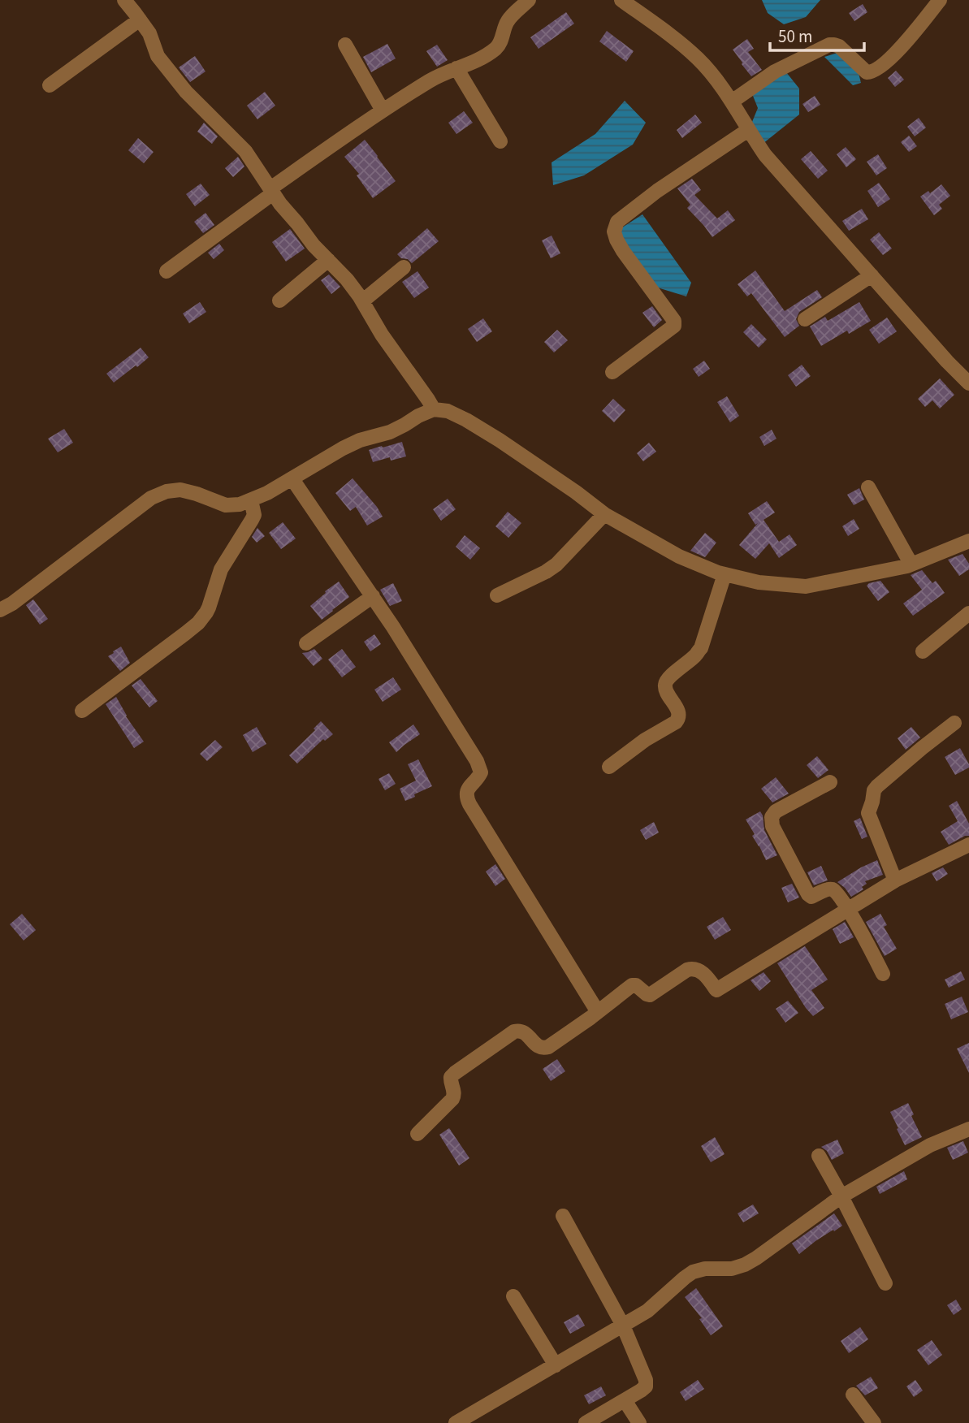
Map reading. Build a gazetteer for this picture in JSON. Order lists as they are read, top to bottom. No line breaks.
{"scale_bar":"50 m"}
